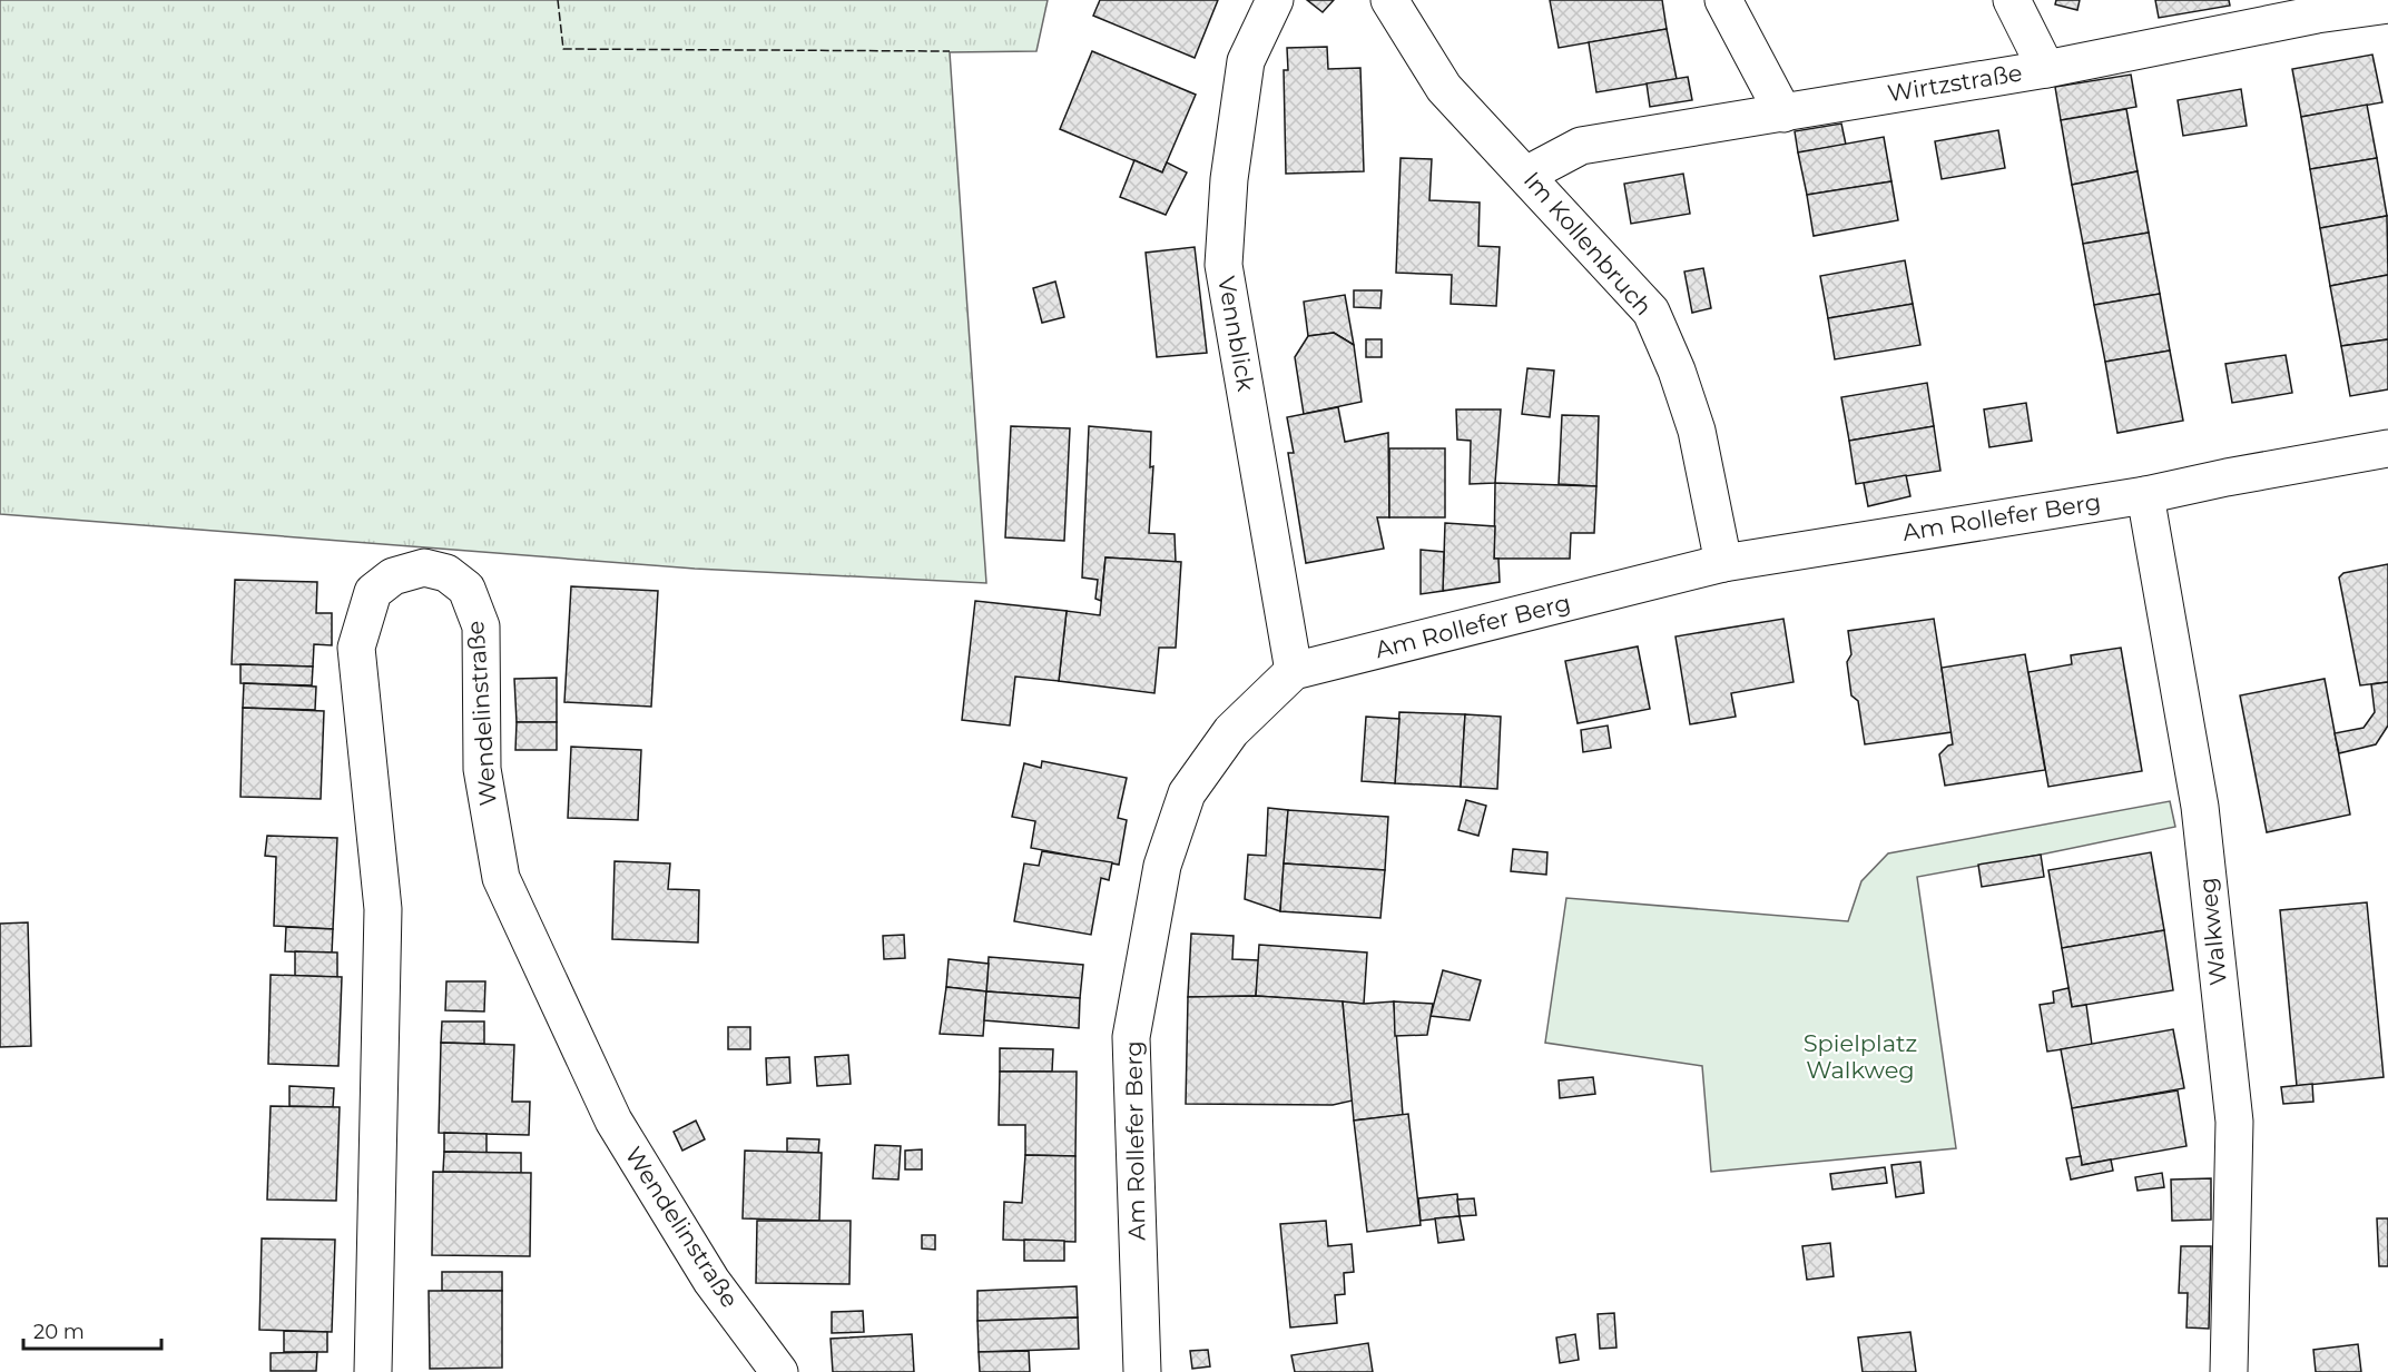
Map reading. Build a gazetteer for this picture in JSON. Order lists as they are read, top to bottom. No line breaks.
{"streets":{"street":["Wirtzstraße","Im Kollenbruch","Vennblick","Am Rollefer Berg","Wendelinstraße","Walkweg"]},"crossings":[["Wirtzstraße","Im Kollenbruch"],["Im Kollenbruch","Am Rollefer Berg"],["Vennblick","Am Rollefer Berg"],["Am Rollefer Berg","Walkweg"]],"parks":["Spielplatz Walkweg"],"scale_bar":"20 m"}
